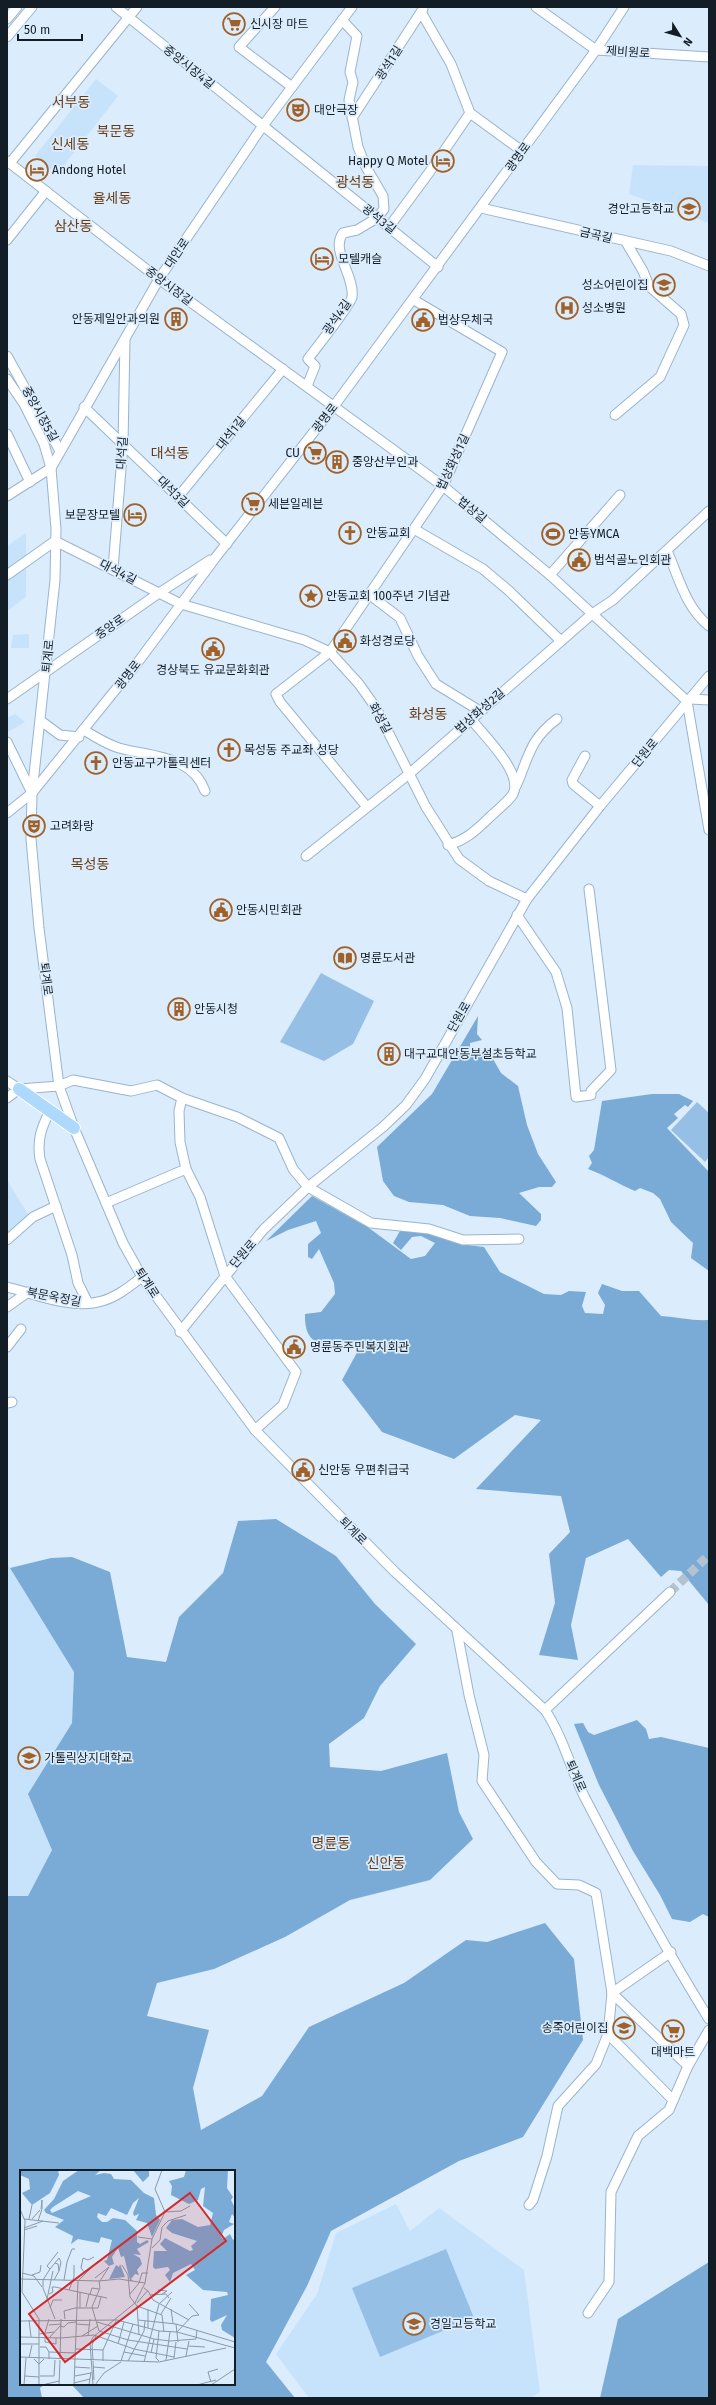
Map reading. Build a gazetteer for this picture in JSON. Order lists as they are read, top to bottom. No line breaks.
{"streets":{"street":["제비원로","광석1길","중앙시장4길","광명로","광석3길","금곡길","대안로","중앙시장길","광석4길","중앙시장5길","대석1길","대석길","법상화성1길","대석3길","법상길","대석4길","중앙로","퇴계로","법상화성2길","화성길","단원로","북문옥정길"]},"crossings":[["제비원로","광명로"],["중앙시장4길","광석3길"],["중앙시장4길","대안로"],["광명로","광석3길"],["광명로","금곡길"],["광명로","중앙시장길"],["광명로","법상화성1길"],["광명로","대석3길"],["광명로","법상길"],["광명로","대석4길"],["광명로","중앙로"],["광명로","퇴계로"],["광명로","화성길"],["광석3길","대안로"],["광석3길","광석4길"],["대안로","중앙시장길"],["대안로","중앙시장5길"],["대안로","대석길"],["대안로","대석3길"],["대안로","퇴계로"],["중앙시장길","광석4길"],["중앙시장길","대석1길"],["중앙시장길","법상길"],["대석1길","대석3길"],["대석길","대석3길"],["대석길","대석4길"],["법상화성1길","법상길"],["법상화성1길","법상화성2길"],["법상화성1길","화성길"],["법상길","법상화성2길"],["법상길","단원로"],["대석4길","중앙로"],["대석4길","퇴계로"],["대석4길","화성길"],["중앙로","퇴계로"],["퇴계로","단원로"],["퇴계로","북문옥정길"],["법상화성2길","화성길"],["화성길","단원로"]],"districts":["서부동","북문동","신세동","광석동","율세동","삼산동","대석동","화성동","목성동","명륜동","신안동"],"places":{"supermarket":["신시장 마트","CU","세븐일레븐","대백마트"],"theatre":["대안극장","고려화랑"],"hotel":["Happy Q Motel","Andong Hotel","모텔캐슬","보문장모텔"],"school or university":["경안고등학교","성소어린이집","가톨릭상지대학교","송죽어린이집","경일고등학교"],"hospital":["성소병원"],"building":["안동제일안과의원","중앙산부인과","안동시청","대구교대안동부설초등학교"],"public building":["법상우체국","법석골노인회관","화성경로당","경상북도 유교문화회관","안동시민회관","명륜동주민복지회관","신안동 우편취급국"],"church":["안동교회","목성동 주교좌 성당","안동교구가톨릭센터"],"sports":["안동YMCA"],"place":["안동교회 100주년 기념관"],"library":["명륜도서관"]},"scale_bar":"50 m","north":"bottom right"}
